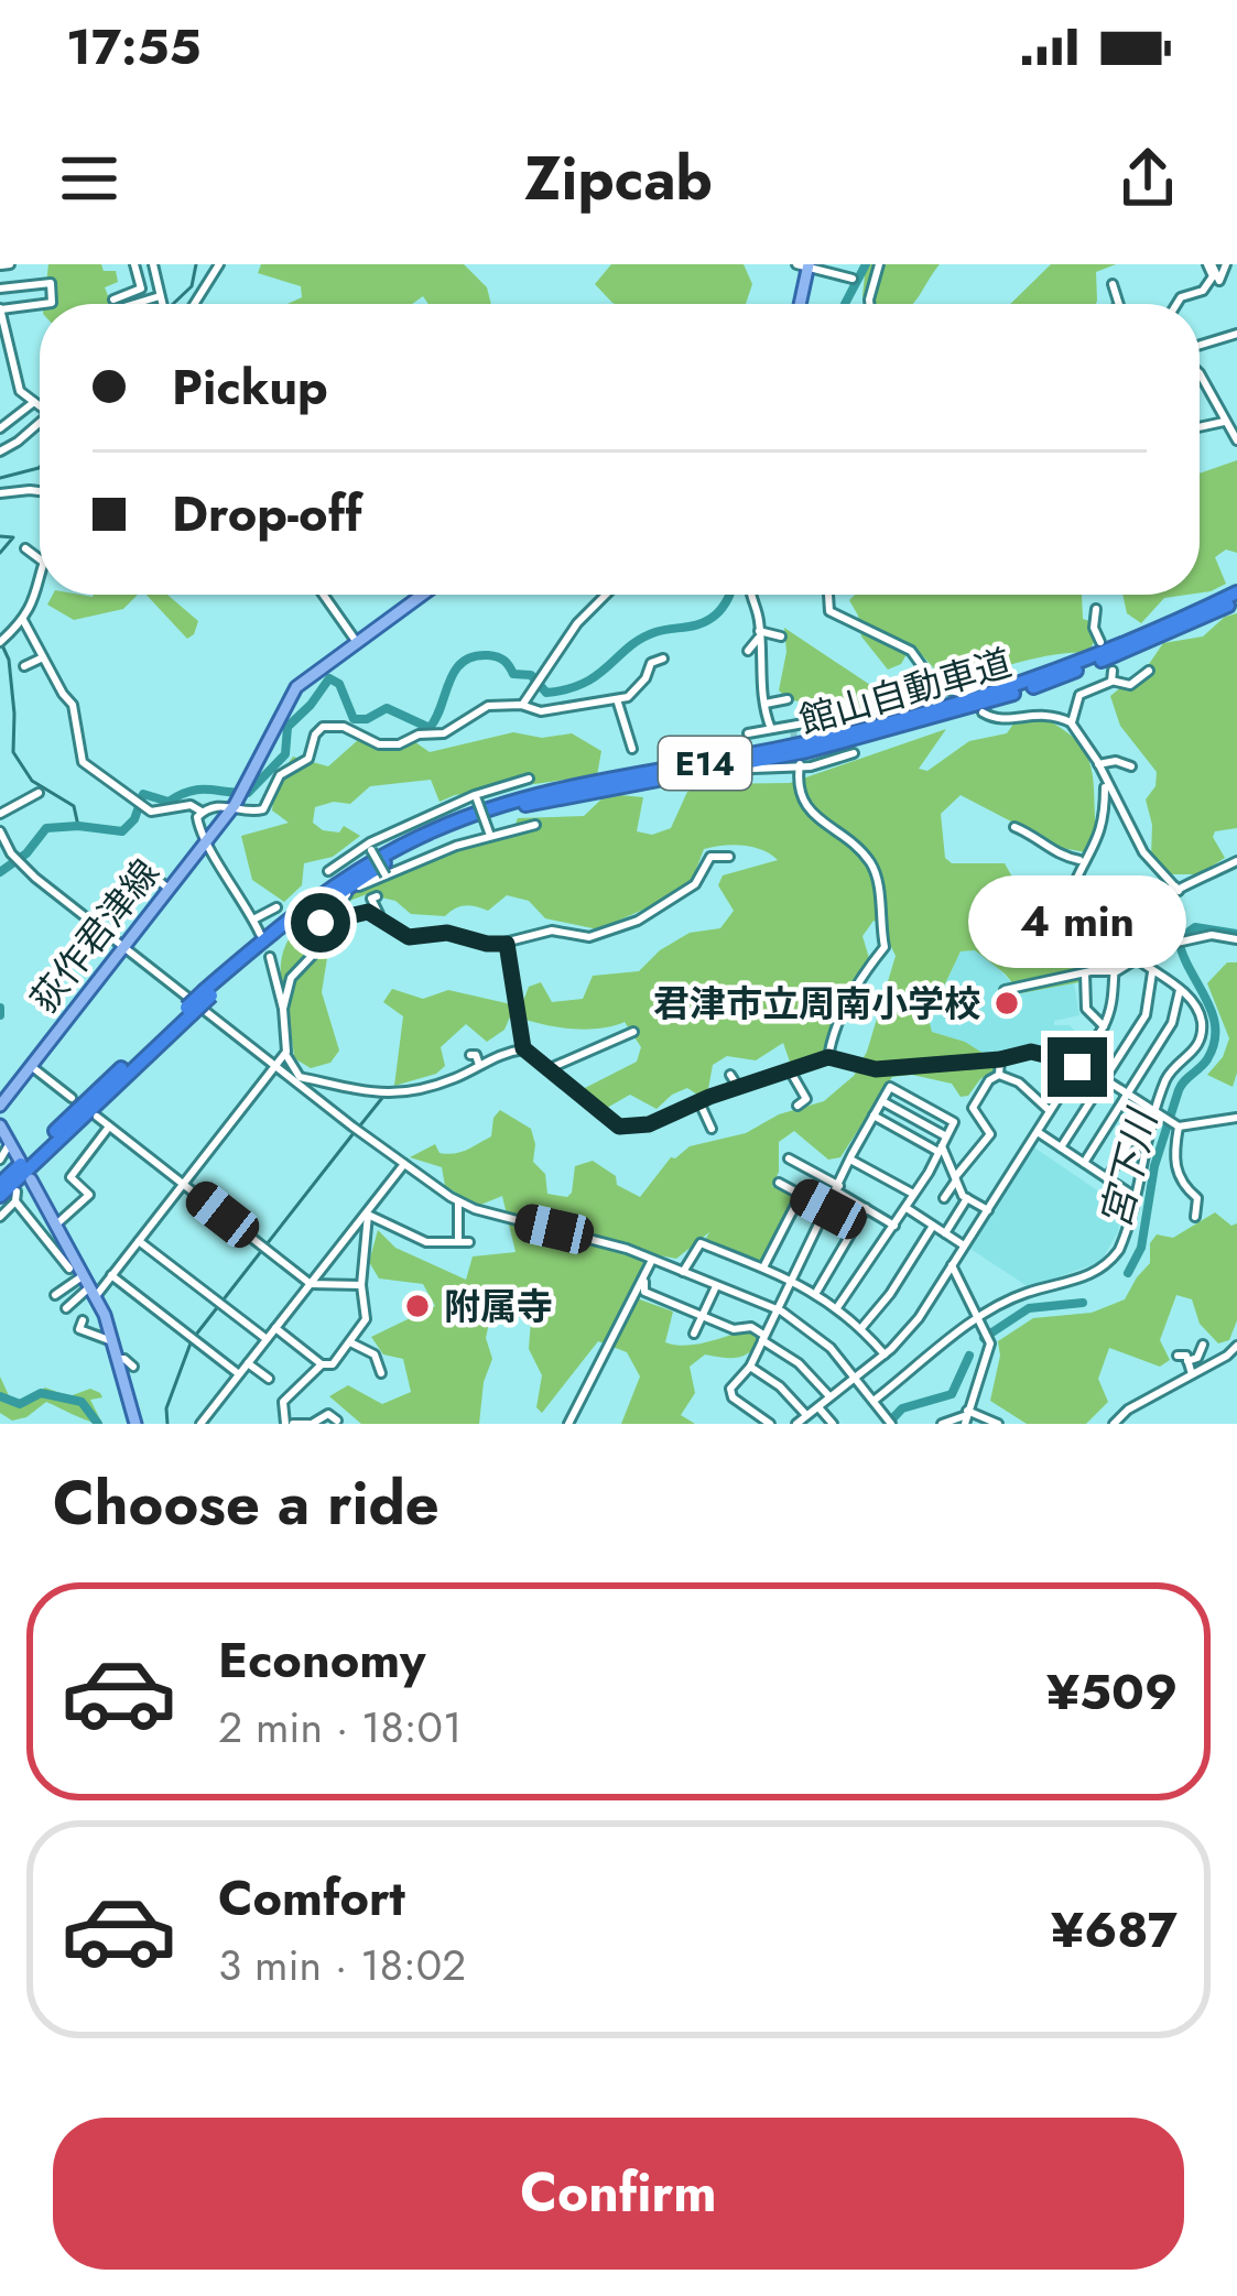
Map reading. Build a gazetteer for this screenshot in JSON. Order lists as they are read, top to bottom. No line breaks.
{"streets":{"highway":["館山自動車道","E14"],"main road":["荻作君津線"]},"water":["宮下川"],"places":["君津市立周南小学校","附属寺"],"page":{"status":"17:55","header":"Zipcab","banner":["Pickup","Drop-off"],"bubble":"4 min","heading":"Choose a ride","list":[{"name":"Economy","note":"2 min · 18:01","value":"¥509"},{"name":"Comfort","note":"3 min · 18:02","value":"¥687"}],"buttons":"Confirm"}}
